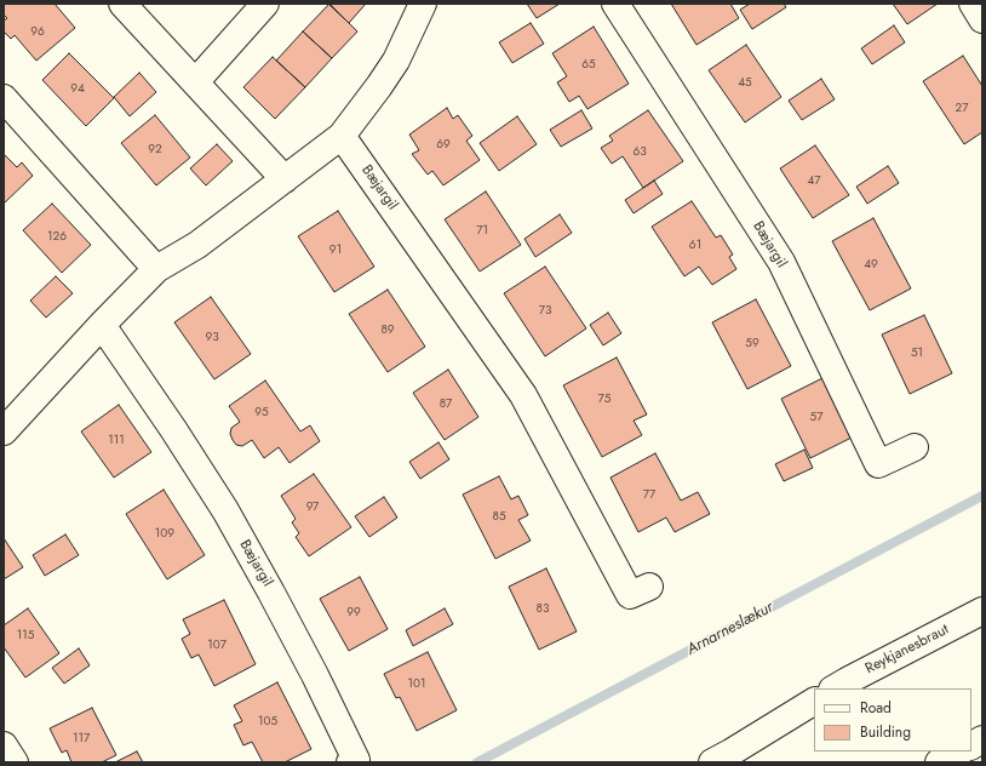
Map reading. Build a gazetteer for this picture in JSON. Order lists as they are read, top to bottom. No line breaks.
{"streets":{"main road":["Bæjargil","Reykjanesbraut"]},"water":["Arnarneslækur"],"house_numbers":["96","65","45","94","27","69","92","63","47","71","126","61","91","49","73","89","93","59","51","75","87","95","57","111","77","97","85","109","83","99","115","107","101","105","117"],"legend":["Road","Building"]}
